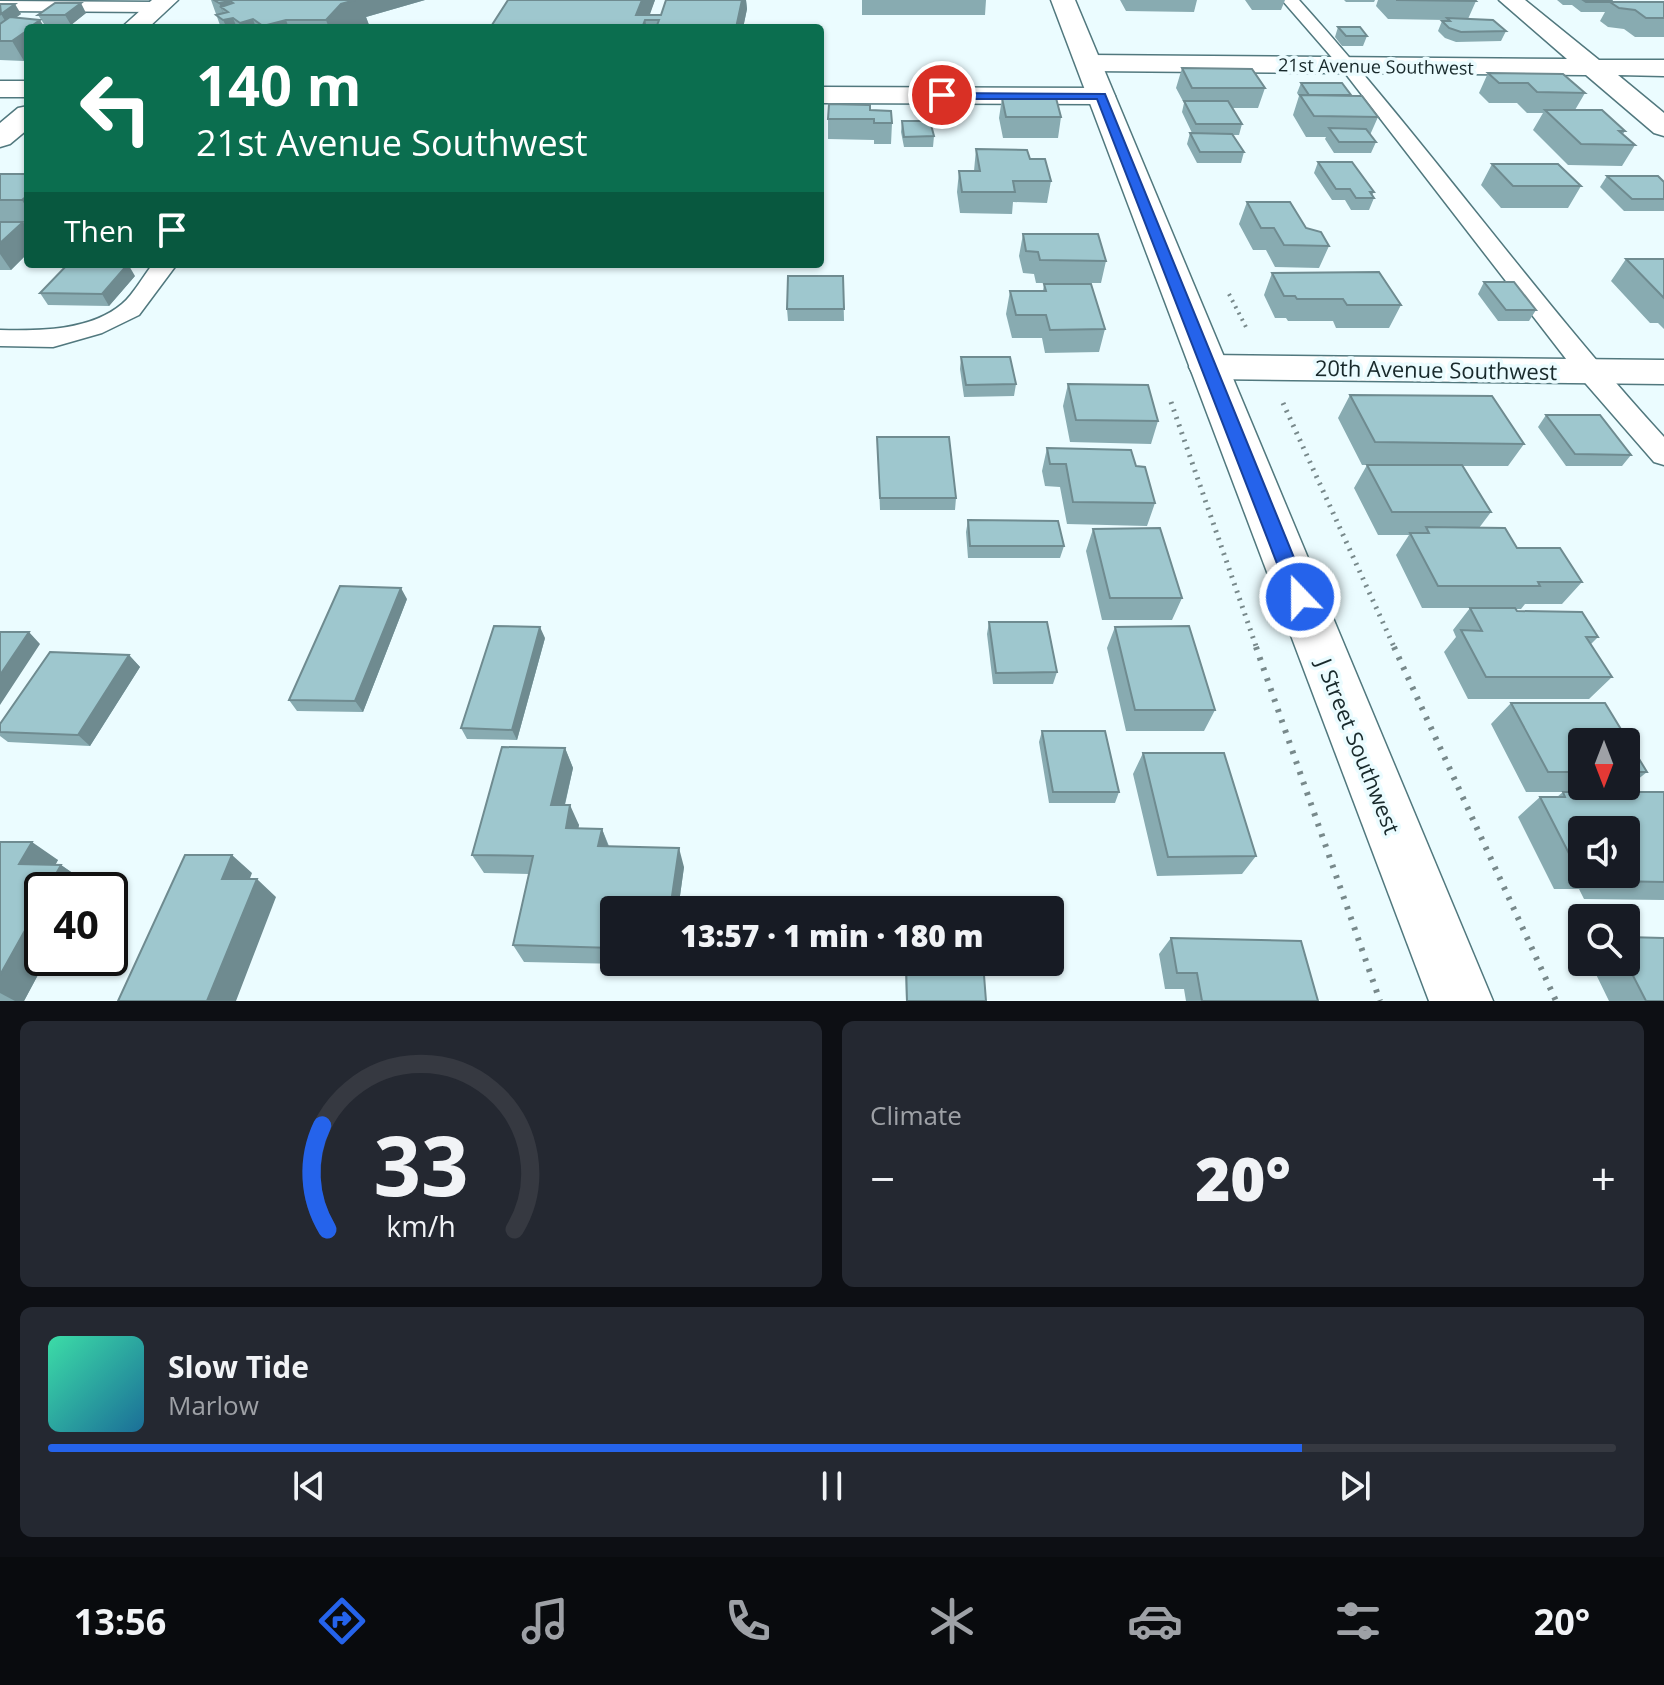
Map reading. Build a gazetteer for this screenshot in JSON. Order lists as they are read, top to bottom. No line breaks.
{"streets":{"street":["21st Avenue Southwest","20th Avenue Southwest","J Street Southwest"]},"crossings":[["21st Avenue Southwest","J Street Southwest"],["20th Avenue Southwest","J Street Southwest"]],"north":"bottom","page":{"turn":["140 m","21st Avenue Southwest"],"then":"Then","limit":"40","trip":"13:57 · 1 min · 180 m","tile":"Climate","heat":["−","20°","+"],"song":["Slow Tide","Marlow"],"tabs":["13:56","20°"],"gauge":["33","km/h"]}}
